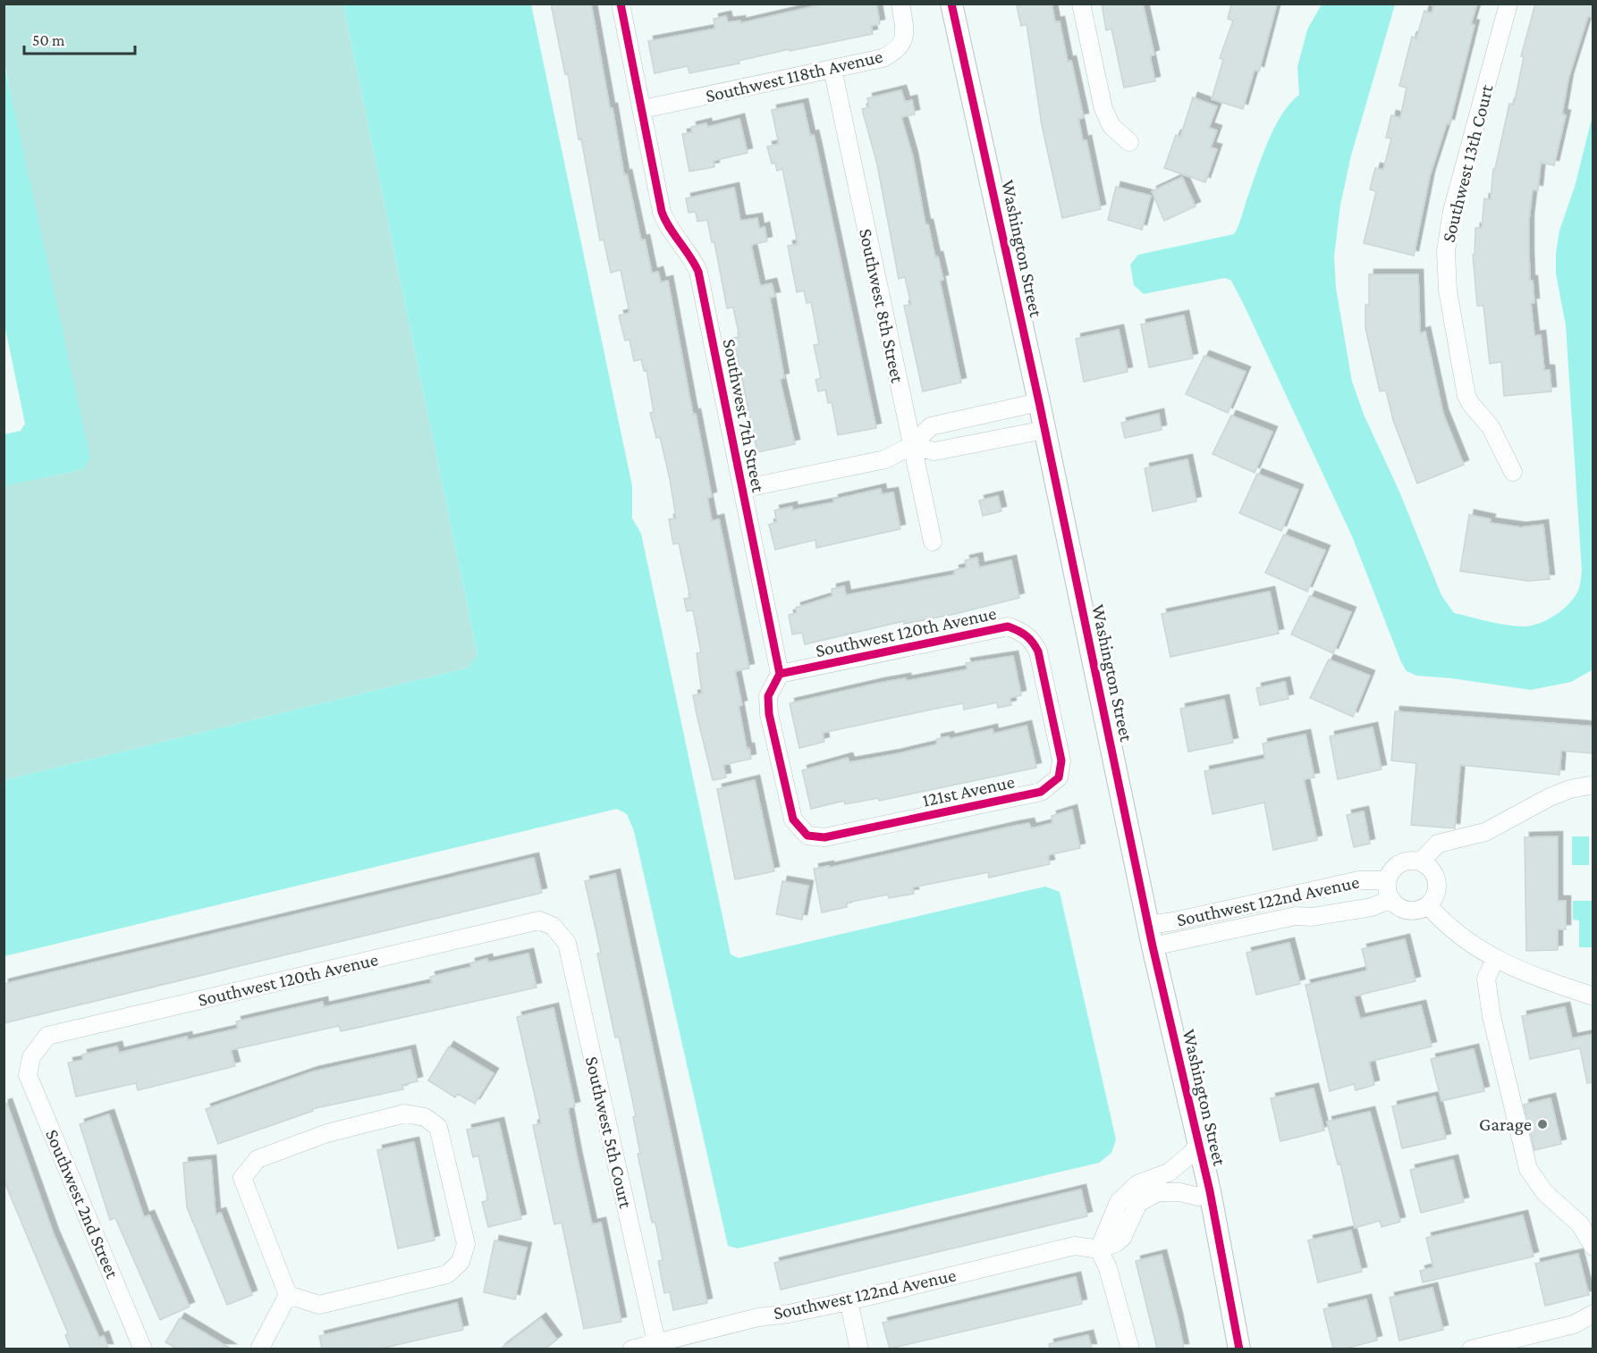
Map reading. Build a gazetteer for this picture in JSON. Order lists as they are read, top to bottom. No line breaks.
{"streets":{"street":["Southwest 118th Avenue","Southwest 13th Court","Washington Street","Southwest 8th Street","Southwest 7th Street","Southwest 120th Avenue","121st Avenue","Southwest 122nd Avenue","Southwest 5th Court","Southwest 2nd Street"]},"crossings":[["Southwest 118th Avenue","Southwest 8th Street"],["Southwest 118th Avenue","Southwest 7th Street"],["Washington Street","Southwest 122nd Avenue"],["Southwest 7th Street","Southwest 120th Avenue"],["Southwest 7th Street","121st Avenue"],["Southwest 120th Avenue","121st Avenue"],["Southwest 120th Avenue","Southwest 5th Court"],["Southwest 120th Avenue","Southwest 2nd Street"],["Southwest 122nd Avenue","Southwest 5th Court"]],"places":["Garage"],"scale_bar":"50 m"}
